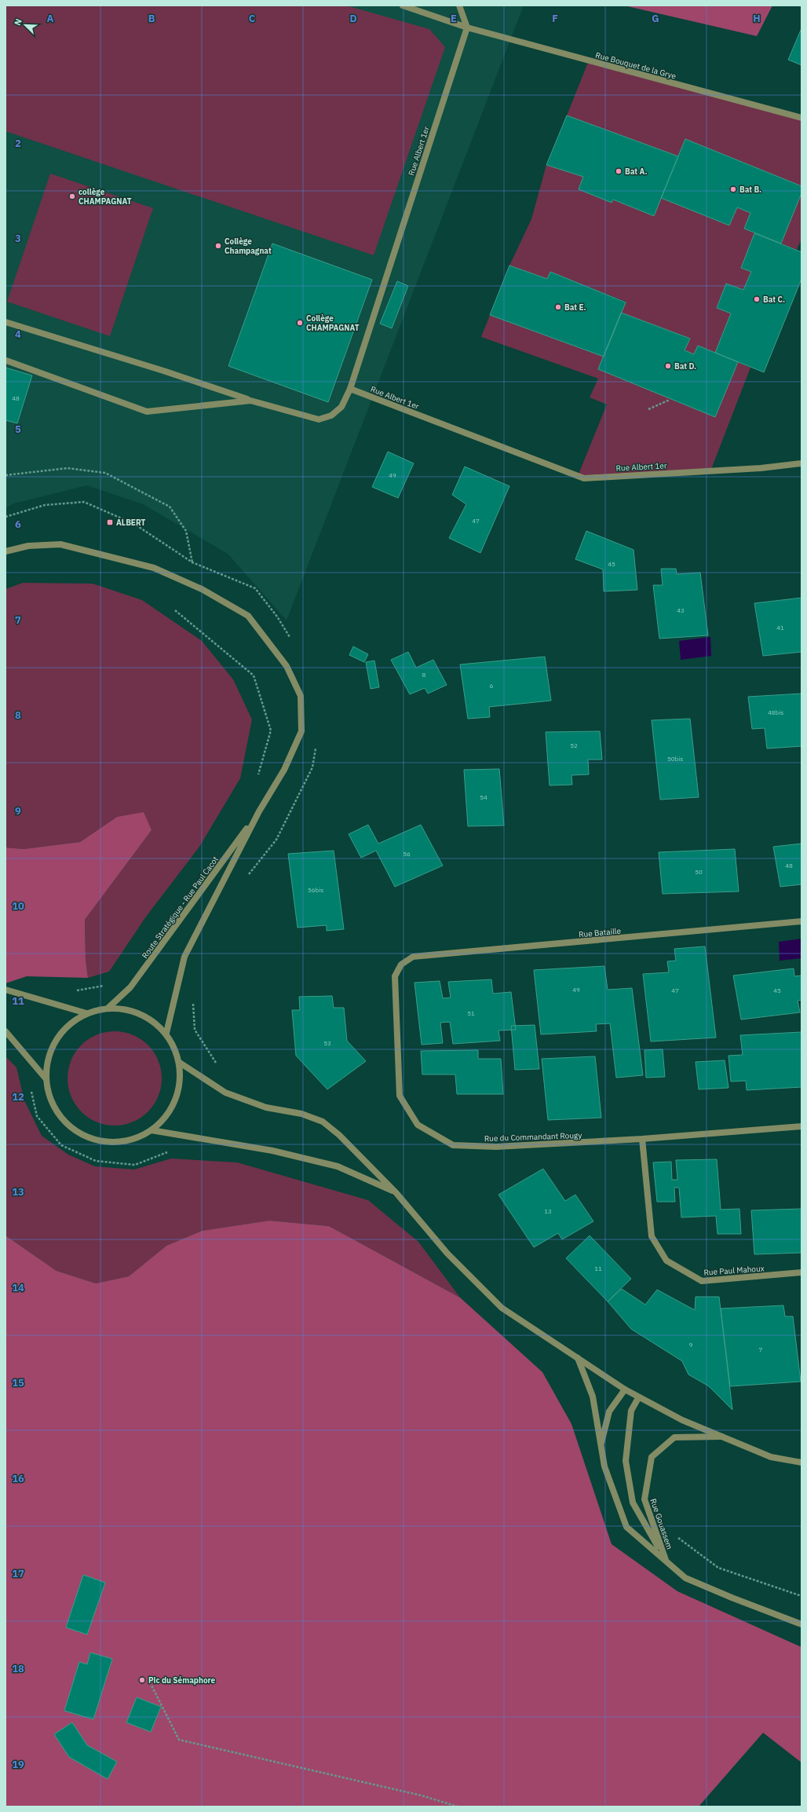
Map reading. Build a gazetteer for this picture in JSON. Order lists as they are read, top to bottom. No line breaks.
{"streets":{"street":["Rue Bouquet de la Grye","Rue Albert 1er","Route Stratégique - Rue Paul Cacot","Rue Bataille","Rue du Commandant Rougy","Rue Paul Mahoux","Rue Gouassem"]},"crossings":[["Rue Bouquet de la Grye","Rue Albert 1er"],["Rue Bataille","Rue du Commandant Rougy"],["Rue du Commandant Rougy","Rue Paul Mahoux"]],"places":{"other":["Bat A.","Bat B.","collège CHAMPAGNAT","Collège Champagnat","Bat C.","Bat E.","Collège CHAMPAGNAT","Bat D.","Pic du Sémaphore"],"transit":["ALBERT"]},"house_numbers":["48","49","47","45","43","41","8","6","48bis","52","50bis","54","56","48","50","56bis","49","47","45","51","53","13","11","9","7"],"north":"top left","grid":{"columns":["A","B","C","D","E","F","G","H"],"rows":["2","3","4","5","6","7","8","9","10","11","12","13","14","15","16","17","18","19"]}}
